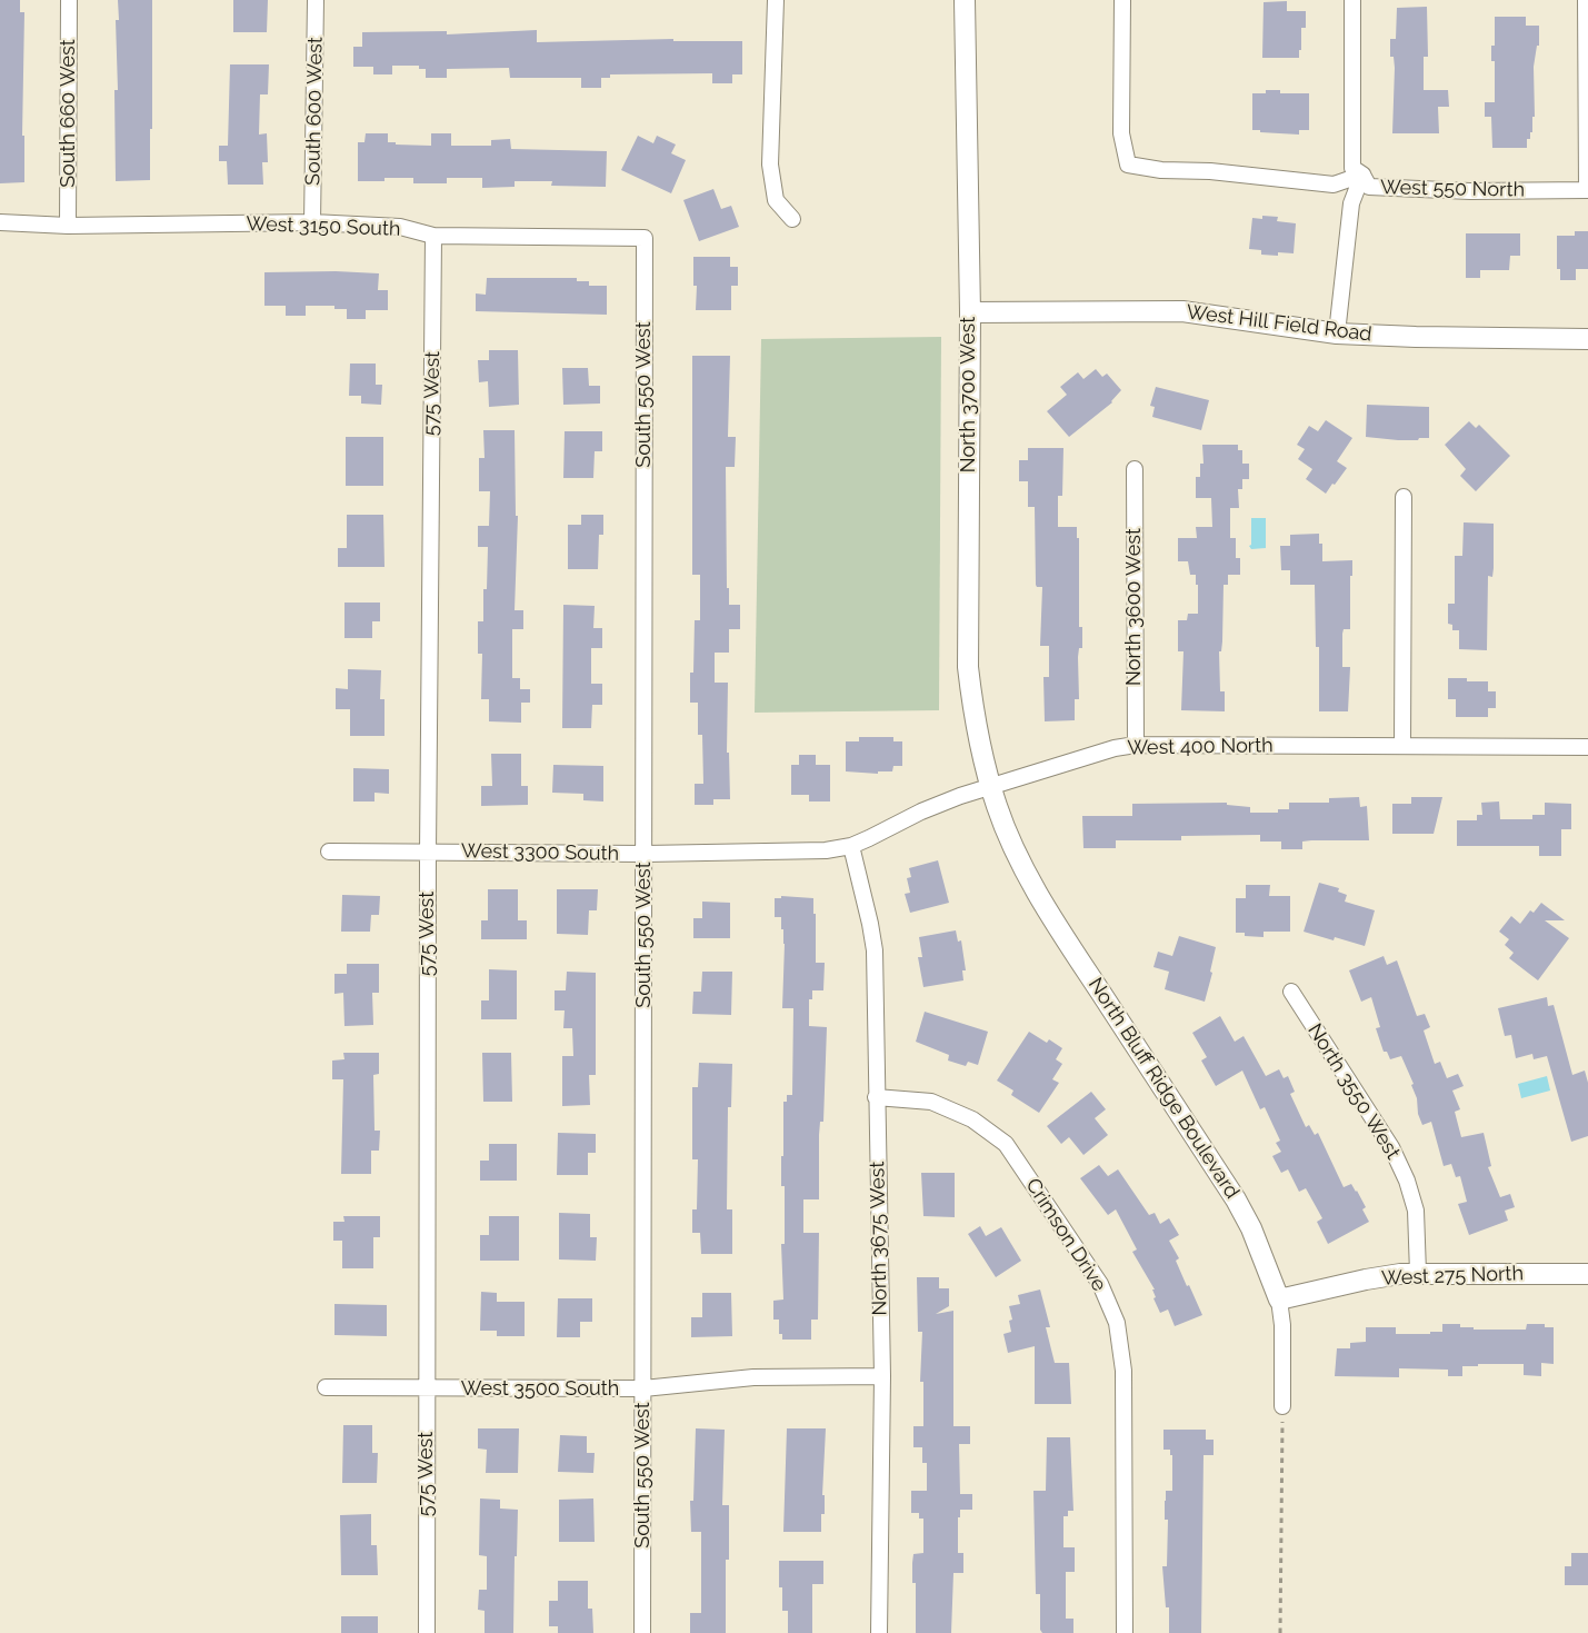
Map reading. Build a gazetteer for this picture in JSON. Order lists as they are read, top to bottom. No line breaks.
{"streets":{"street":["South 600 West","South 660 West","West 550 North","West 3150 South","West Hill Field Road","575 West","South 550 West","North 3700 West","North 3600 West","West 400 North","West 3300 South","North Bluff Ridge Boulevard","North 3550 West","Crimson Drive","North 3675 West","West 275 North","West 3500 South"]},"crossings":[["South 600 West","West 3150 South"],["South 660 West","West 3150 South"],["West 3150 South","575 West"],["West 3150 South","South 550 West"],["West Hill Field Road","North 3700 West"],["575 West","West 3300 South"],["575 West","West 3500 South"],["South 550 West","West 3300 South"],["South 550 West","West 3500 South"],["North 3700 West","West 400 North"],["North 3700 West","North Bluff Ridge Boulevard"],["North 3600 West","West 400 North"],["West 400 North","West 3300 South"],["West 400 North","North Bluff Ridge Boulevard"],["West 400 North","North 3675 West"],["North Bluff Ridge Boulevard","West 275 North"],["North 3550 West","West 275 North"],["Crimson Drive","North 3675 West"],["North 3675 West","West 3500 South"]]}
